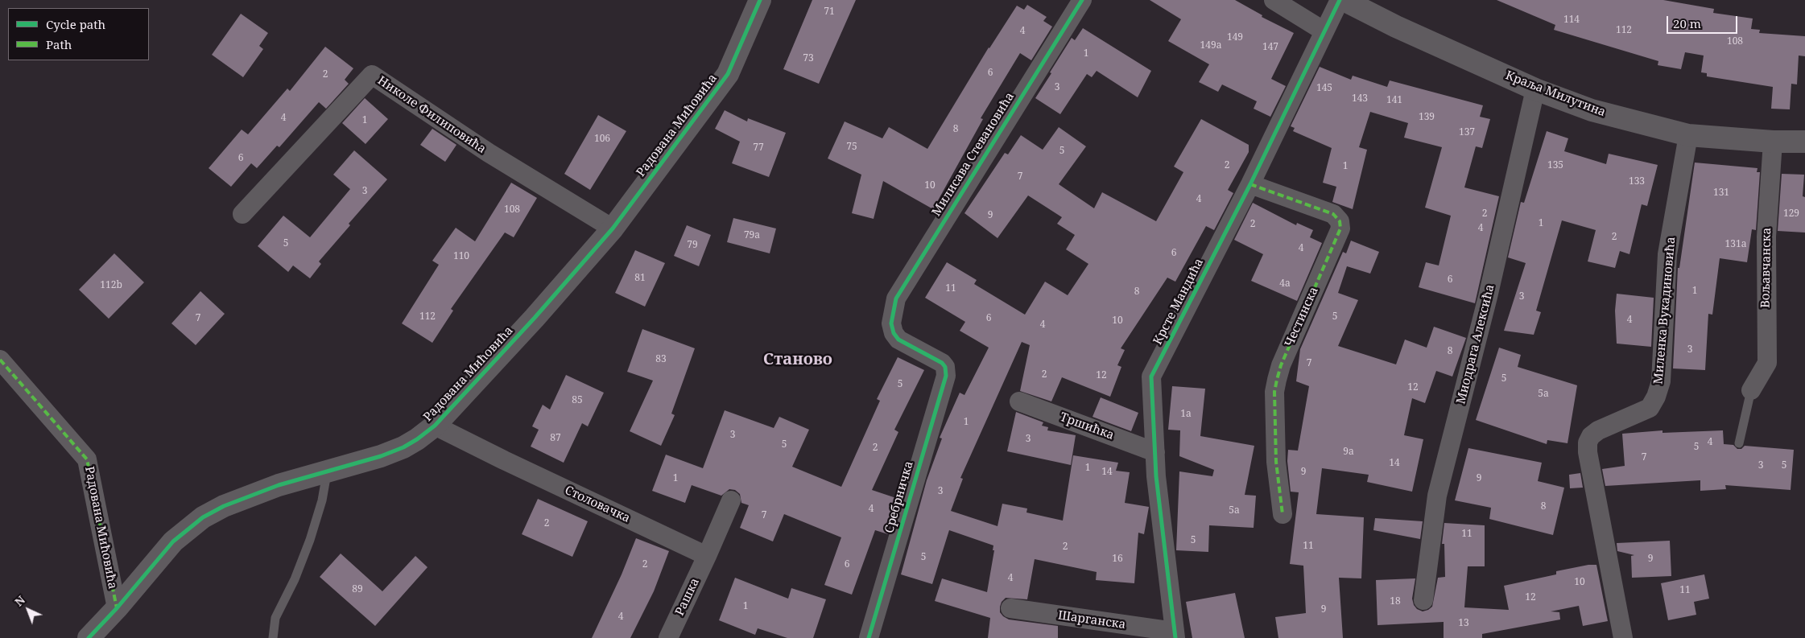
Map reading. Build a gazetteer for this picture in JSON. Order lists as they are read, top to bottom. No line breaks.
{"streets":{"street":["Краља Милутина","Николе Филиповића","Радована Мићовића","Милисава Стевановића","Вољавчанска","Крсте Мандића","Миленка Вукадиновића","Честинска","Миодрага Алексића","Тршићка","Сребрничка","Столовачка","Рашка","Шарганска"]},"crossings":[["Краља Милутина","Вољавчанска"],["Краља Милутина","Миленка Вукадиновића"],["Краља Милутина","Миодрага Алексића"],["Николе Филиповића","Радована Мићовића"],["Радована Мићовића","Столовачка"],["Милисава Стевановића","Сребрничка"],["Крсте Мандића","Честинска"],["Крсте Мандића","Тршићка"],["Крсте Мандића","Шарганска"],["Столовачка","Рашка"]],"districts":["Станово"],"house_numbers":["71","114","112","4","149","108","149a","147","1","73","6","2","3","145","143","141","139","4","1","8","137","106","75","77","5","6","2","135","1","7","133","10","3","131","4","108","2","129","9","1","2","4","79a","2","5","131a","79","4","6","110","81","6","4a","112b","11","1","8","3","112","5","7","6","4","10","4","3","8","83","7","2","12","5","5","12","5a","85","1a","1","3","87","3","4","5","5","2","9a","7","14","3","5","1","14","9","1","9","3","8","4","5a","7","2","11","5","11","2","5","16","9","2","6","4","10","89","11","12","18","1","9","4","13"],"legend":["Cycle path","Path"],"scale_bar":"20 m","north":"top left"}
